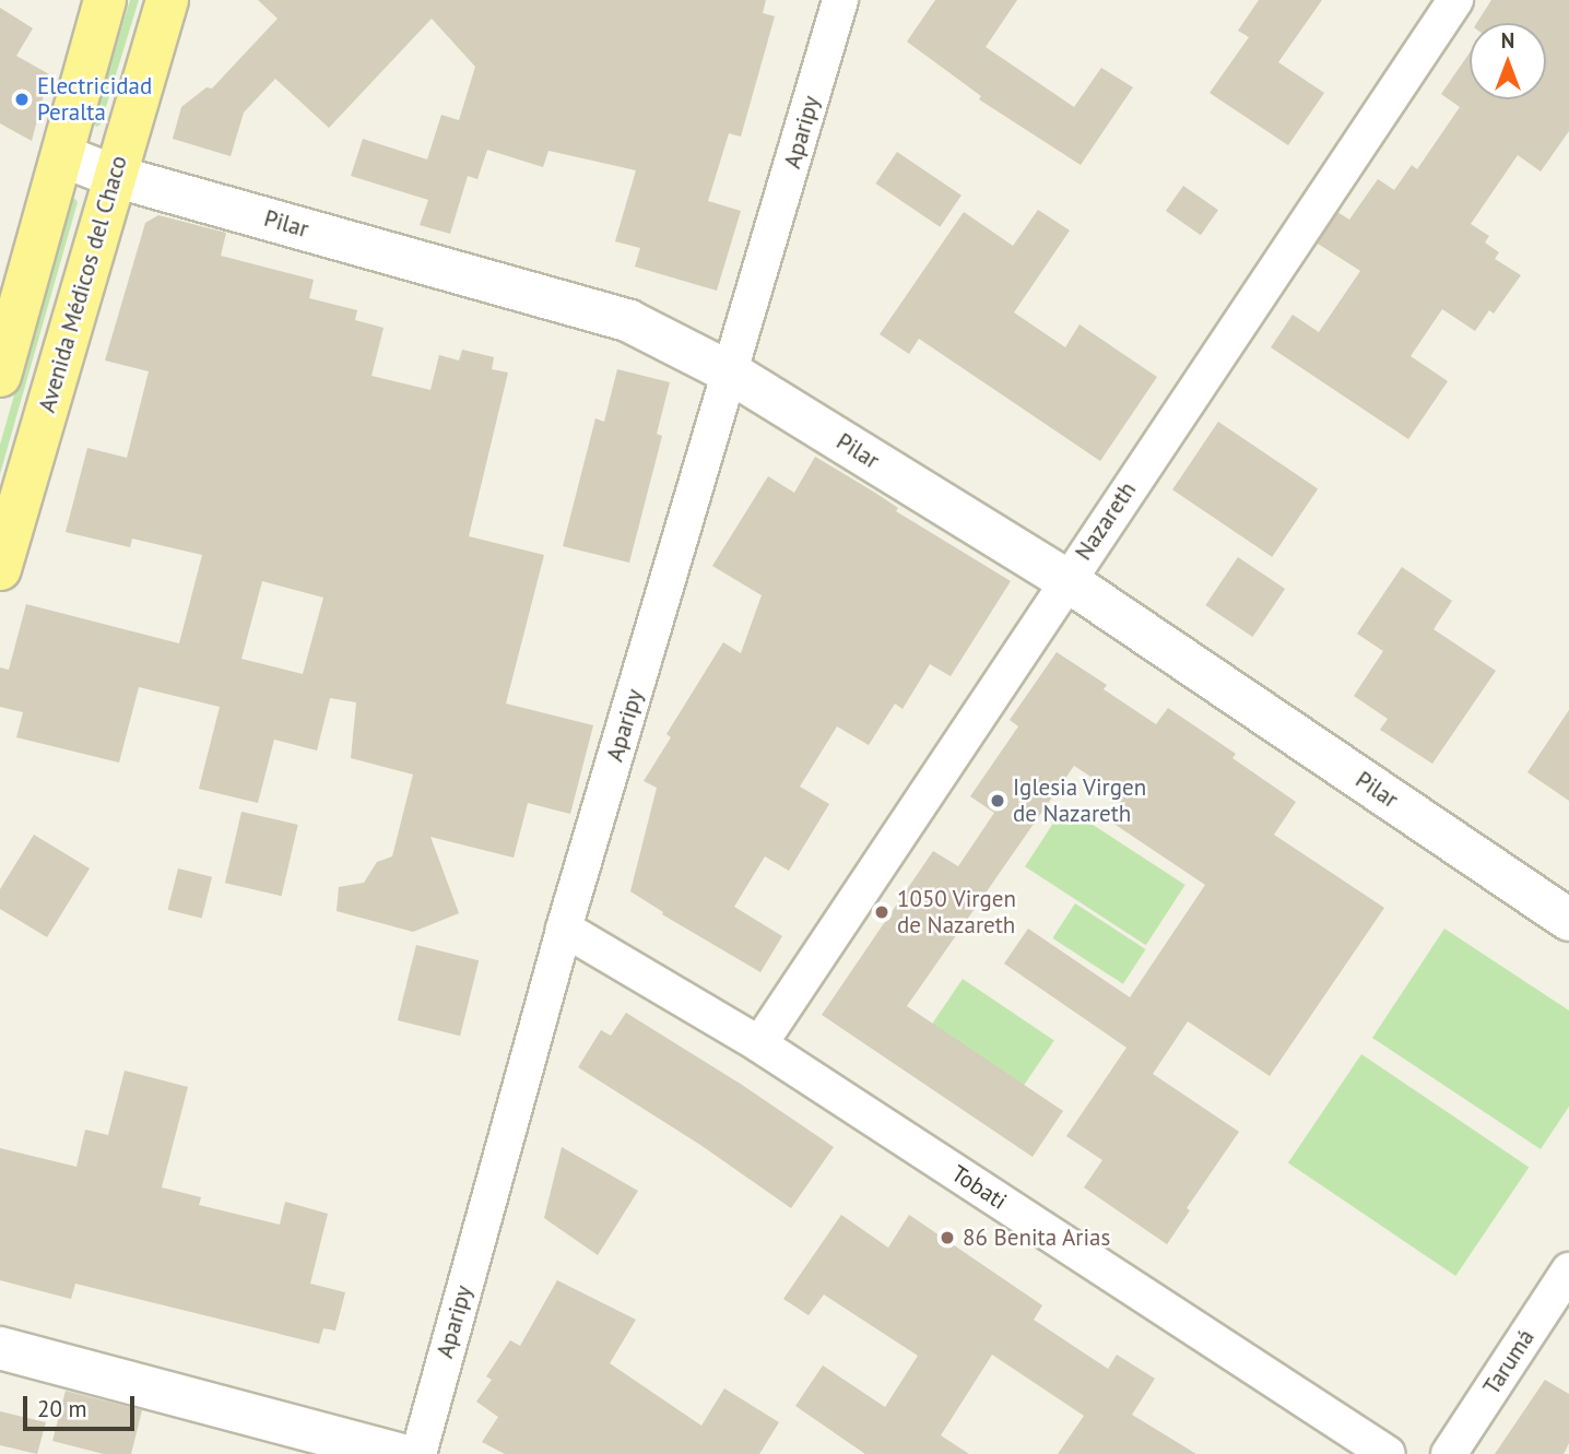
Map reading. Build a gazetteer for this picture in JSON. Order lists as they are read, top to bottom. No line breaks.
{"streets":{"main road":["Avenida Médicos del Chaco"],"street":["Aparipy","Pilar","Nazareth","Tobati","Tarumá"]},"crossings":[["Aparipy","Pilar"],["Aparipy","Tobati"],["Pilar","Avenida Médicos del Chaco"],["Pilar","Nazareth"],["Nazareth","Tobati"]],"places":["Electricidad Peralta","Iglesia Virgen de Nazareth","1050 Virgen de Nazareth","86 Benita Arias"],"scale_bar":"20 m","north":"top"}
